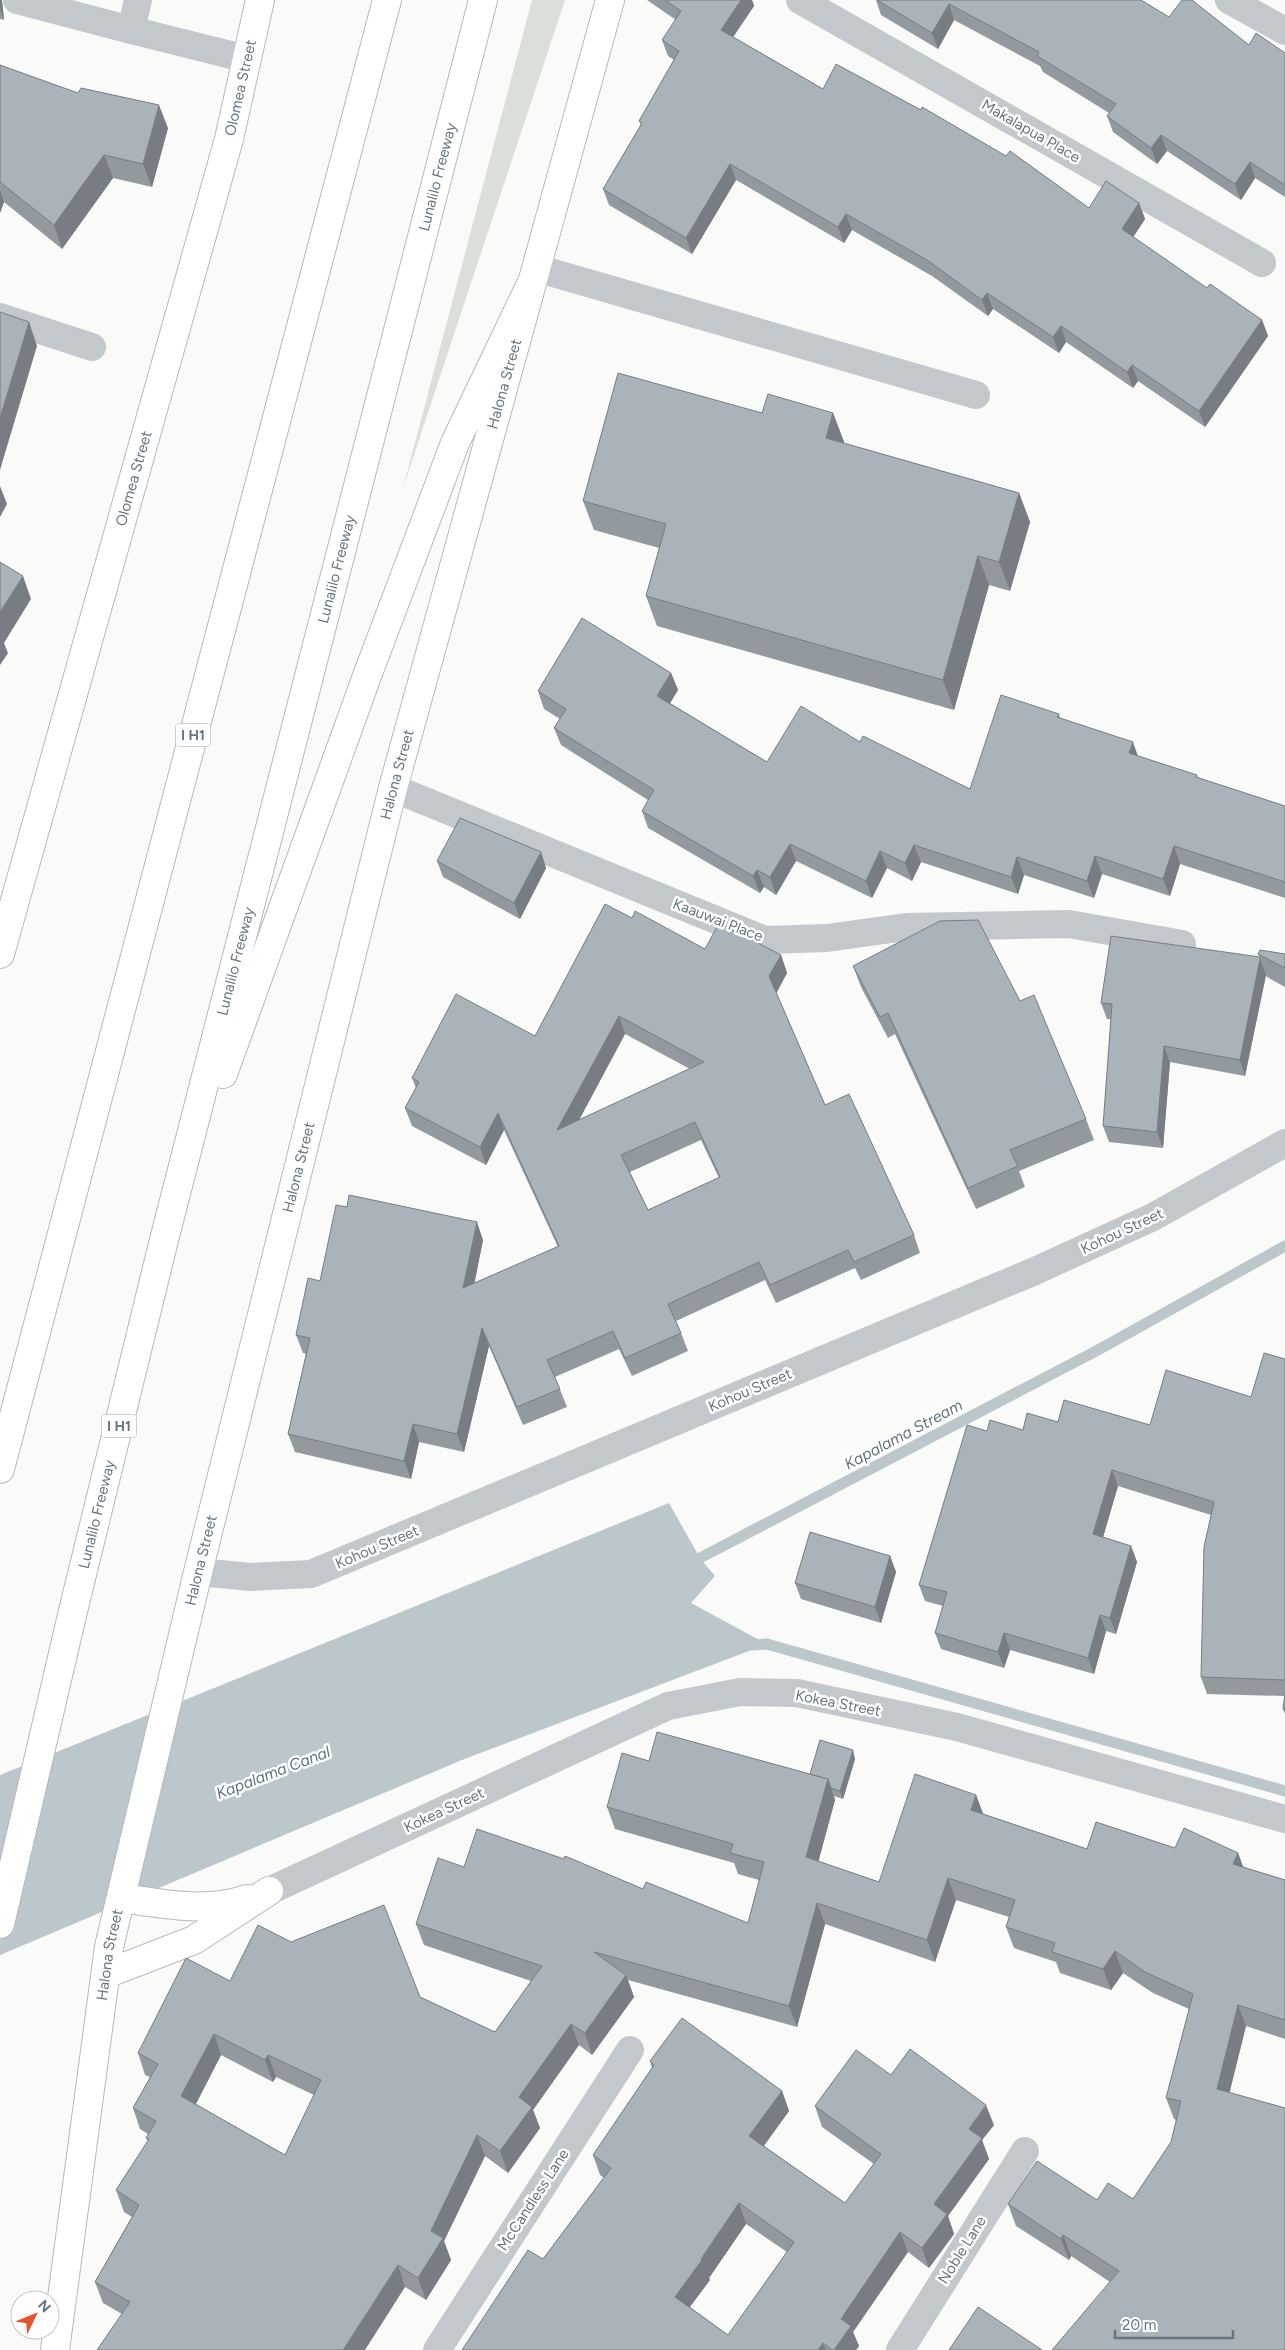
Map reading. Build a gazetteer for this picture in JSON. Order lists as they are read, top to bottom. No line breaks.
{"streets":{"main road":["Olomea Street","Lunalilo Freeway","Halona Street","I H1"],"street":["Makalapua Place","Kaauwai Place","Kohou Street","Kokea Street","McCandless Lane","Noble Lane"]},"crossings":[["Halona Street","Kaauwai Place"],["Halona Street","Kohou Street"]],"water":["Kapalama Stream","Kapalama Canal"],"scale_bar":"20 m","north":"top right"}
